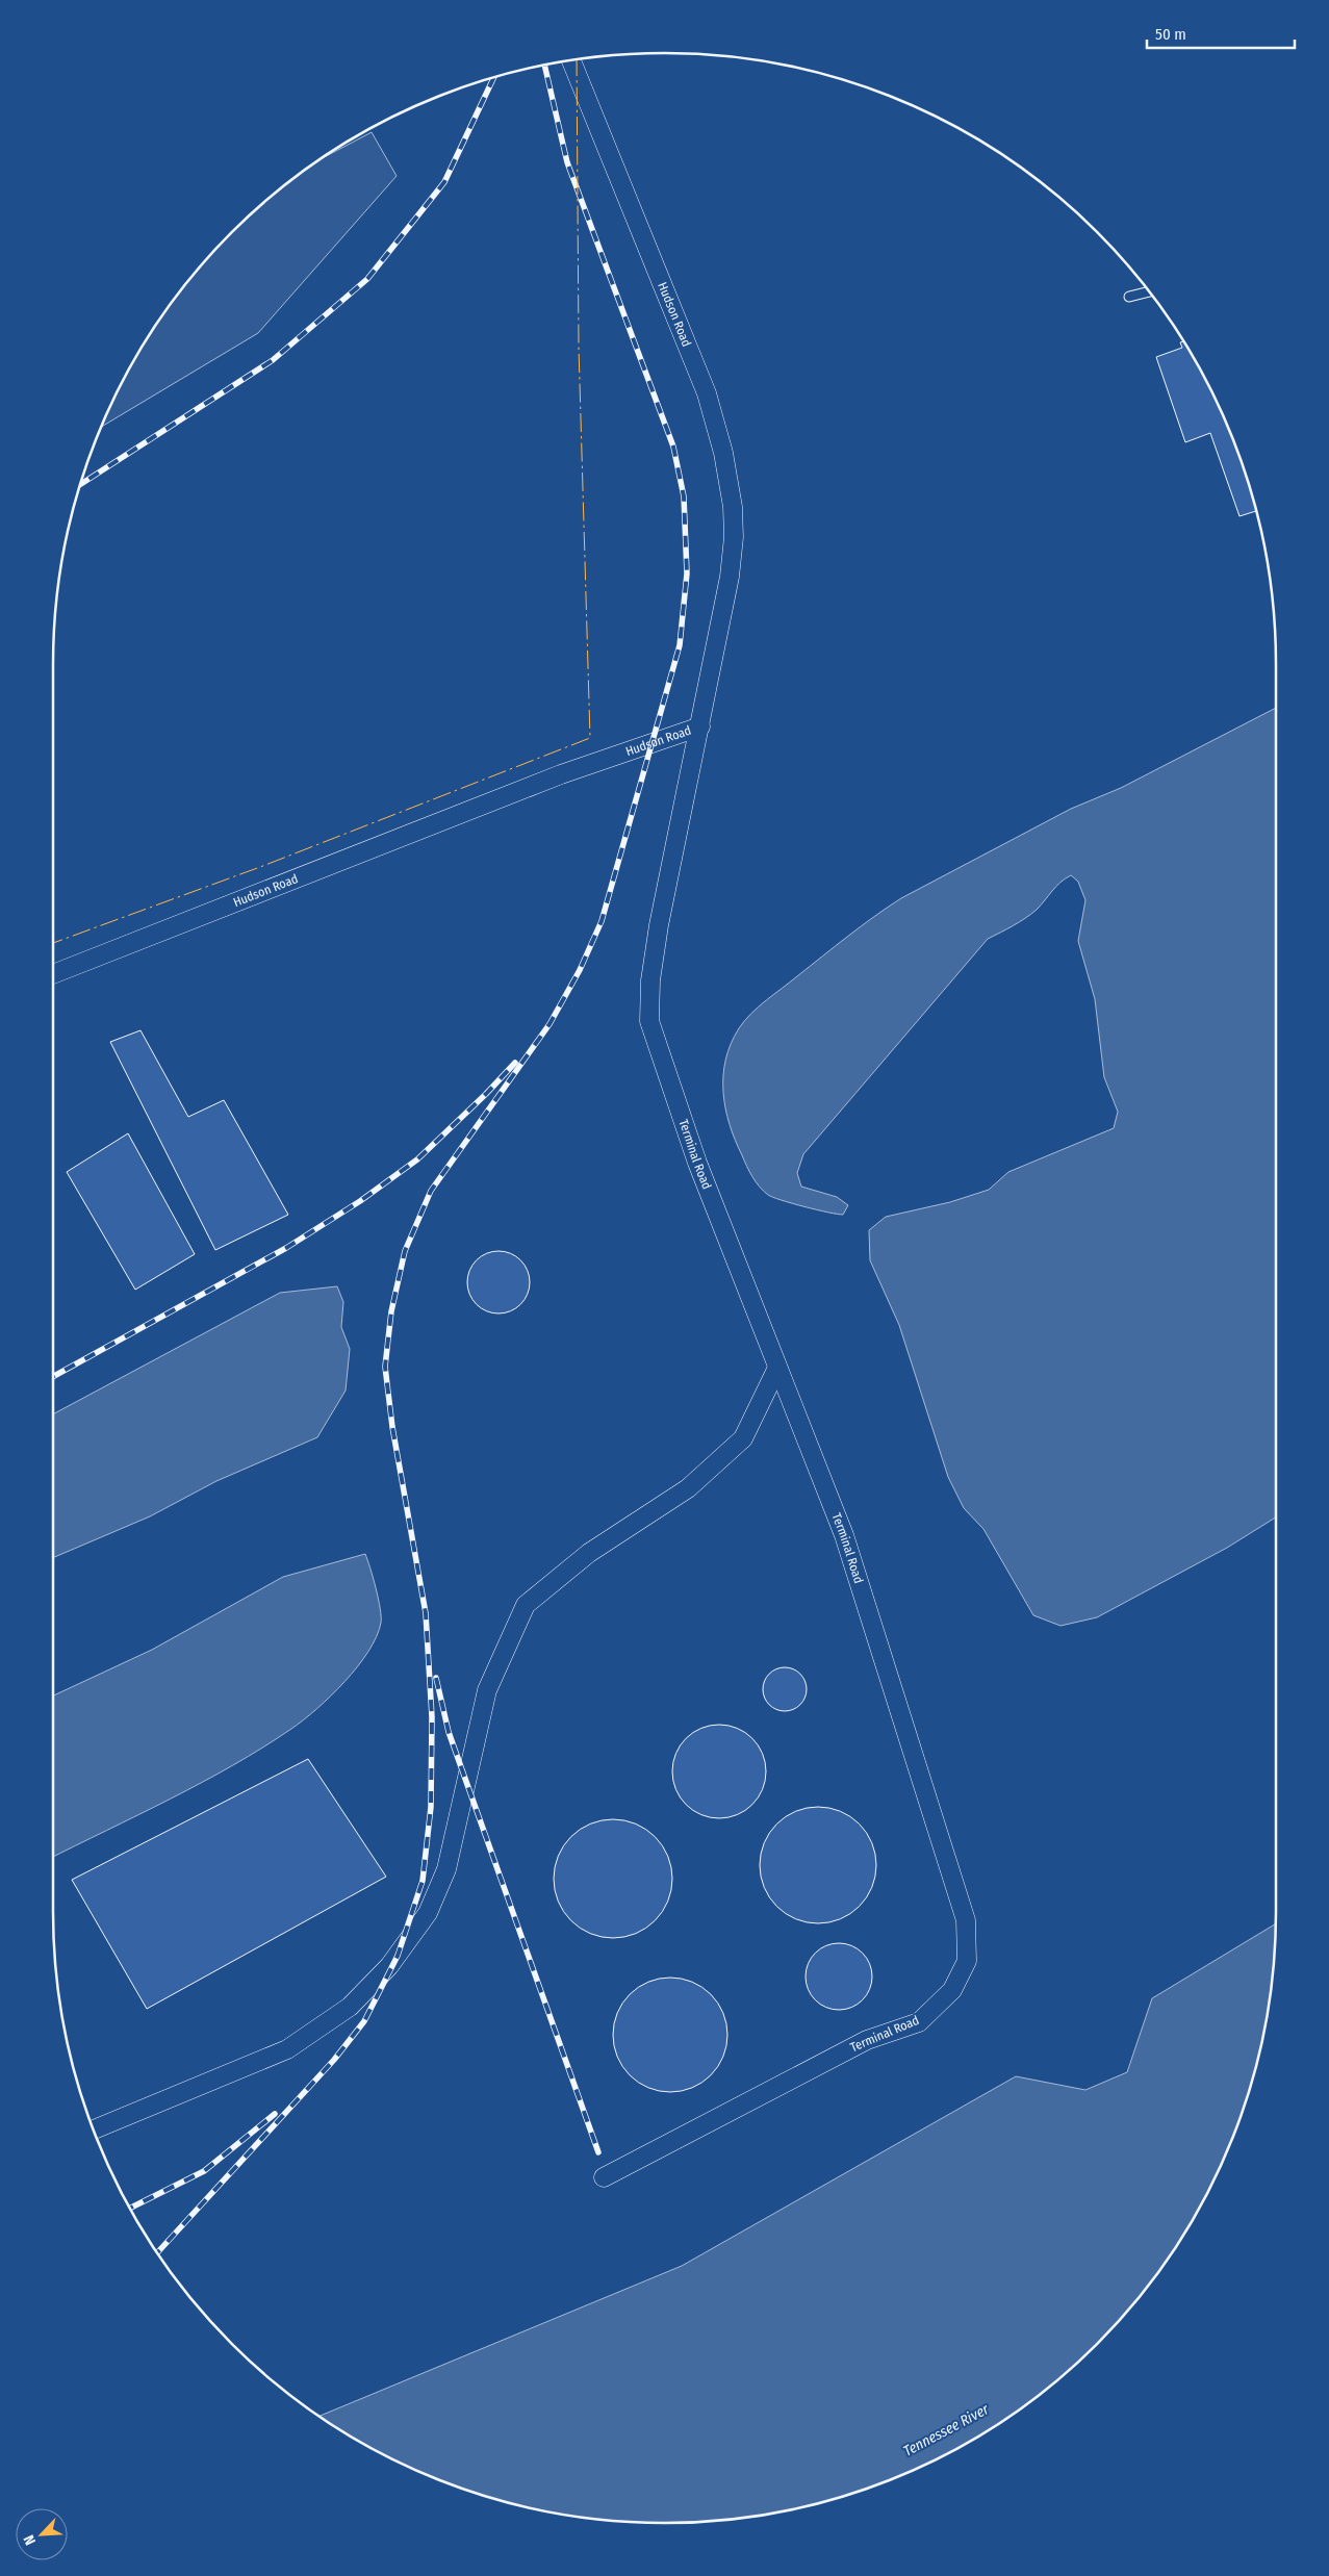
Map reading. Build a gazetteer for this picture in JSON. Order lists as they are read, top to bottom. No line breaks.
{"streets":{"street":["Hudson Road","Terminal Road"]},"crossings":[["Hudson Road","Terminal Road"]],"water":["Tennessee River"],"scale_bar":"50 m","north":"bottom left"}
